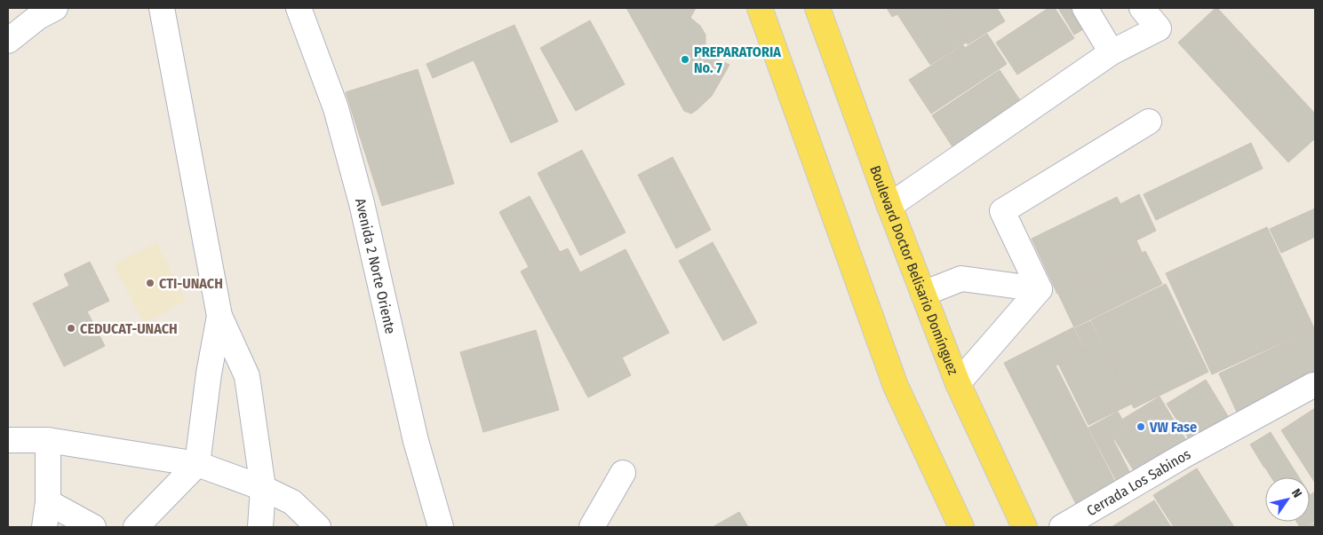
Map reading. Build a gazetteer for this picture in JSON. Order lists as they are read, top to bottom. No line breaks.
{"streets":{"main road":["Boulevard Doctor Belisario Domínguez"],"street":["Avenida 2 Norte Oriente","Cerrada Los Sabinos"]},"places":["PREPARATORIA No. 7","CTI-UNACH","CEDUCAT-UNACH","VW Fase"],"north":"top right"}
